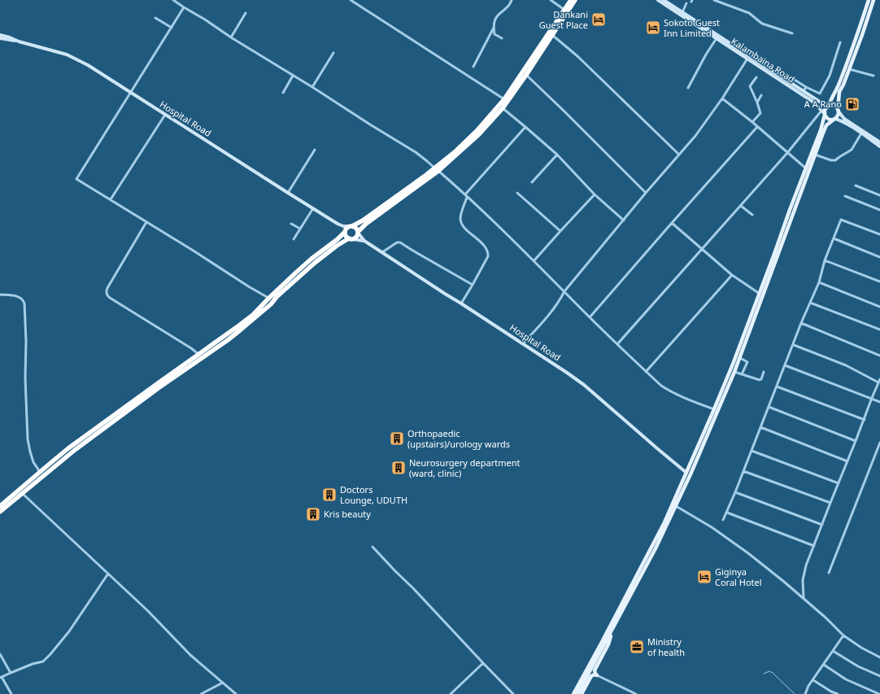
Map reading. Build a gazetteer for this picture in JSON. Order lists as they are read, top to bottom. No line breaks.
{"streets":{"street":["Kalambaina Road","Hospital Road"]},"places":{"hotel":["Dankani Guest Place","Sokoto Guest Inn Limited","Giginya Coral Hotel"],"fuel station":["A A Rano"],"building":["Orthopaedic (upstairs)/urology wards","Neurosurgery department (ward, clinic)","Doctors Lounge, UDUTH","Kris beauty"],"office":["Ministry of health"]}}
